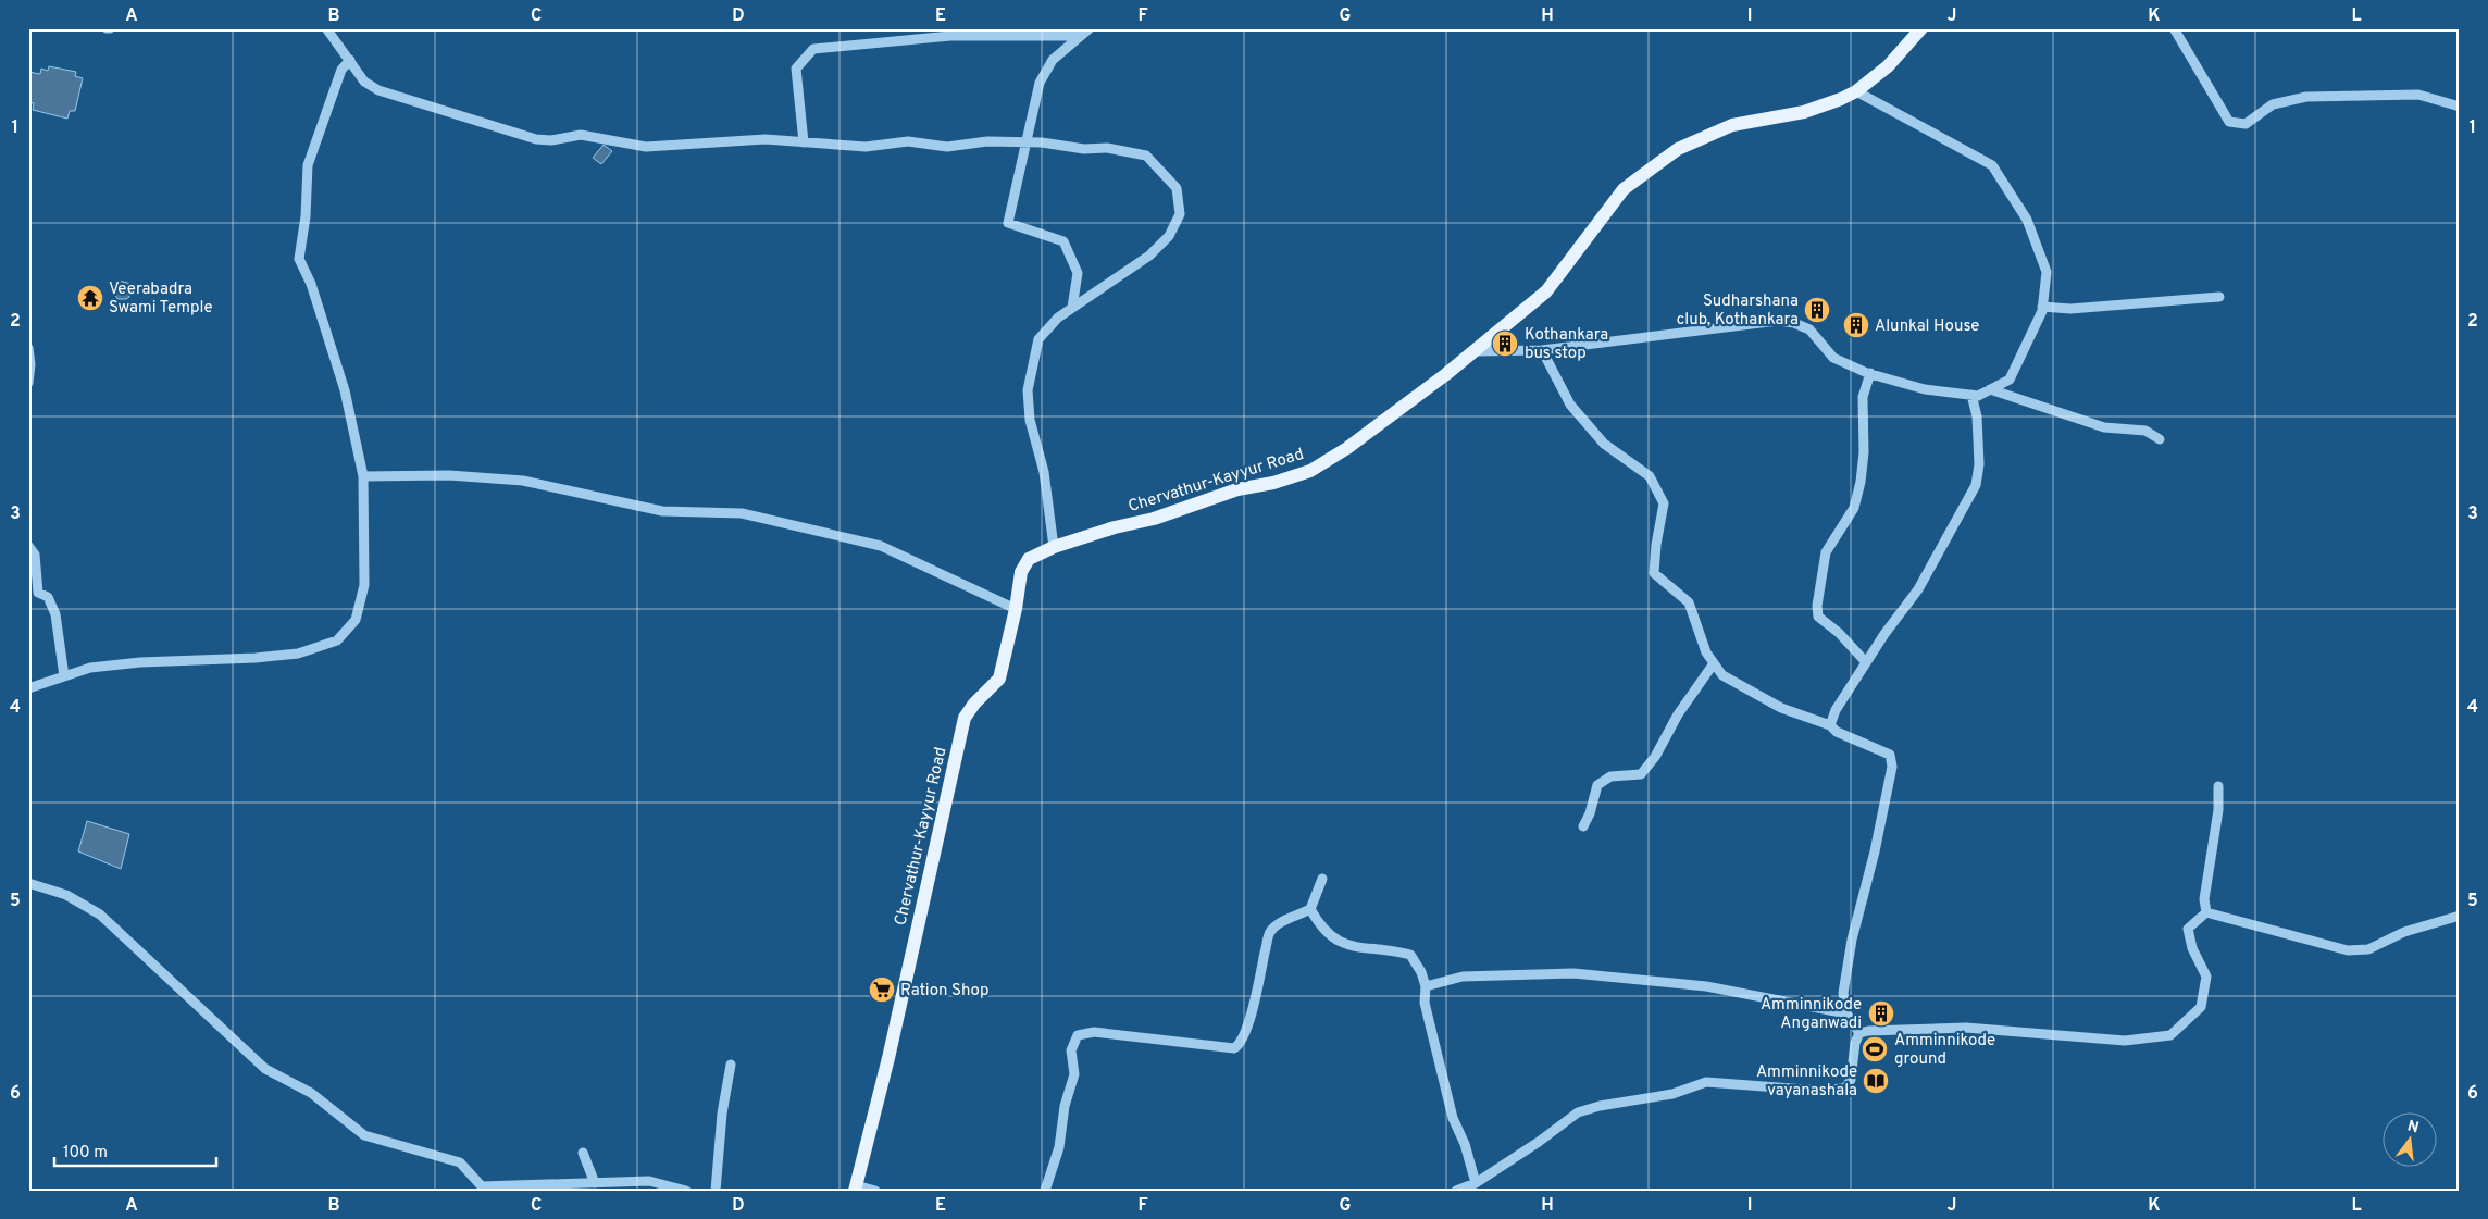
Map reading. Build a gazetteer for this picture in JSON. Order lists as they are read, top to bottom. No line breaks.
{"streets":{"main road":["Chervathur-Kayyur Road"]},"places":{"temple":["Veerabadra Swami Temple"],"building":["Sudharshana club, Kothankara","Alunkal House","Kothankara bus stop","Amminnikode Anganwadi"],"supermarket":["Ration Shop"],"sports":["Amminnikode ground"],"library":["Amminnikode vayanashala"]},"scale_bar":"100 m","north":"top","grid":{"columns":["A","B","C","D","E","F","G","H","I","J","K","L"],"rows":["1","2","3","4","5","6"]}}
